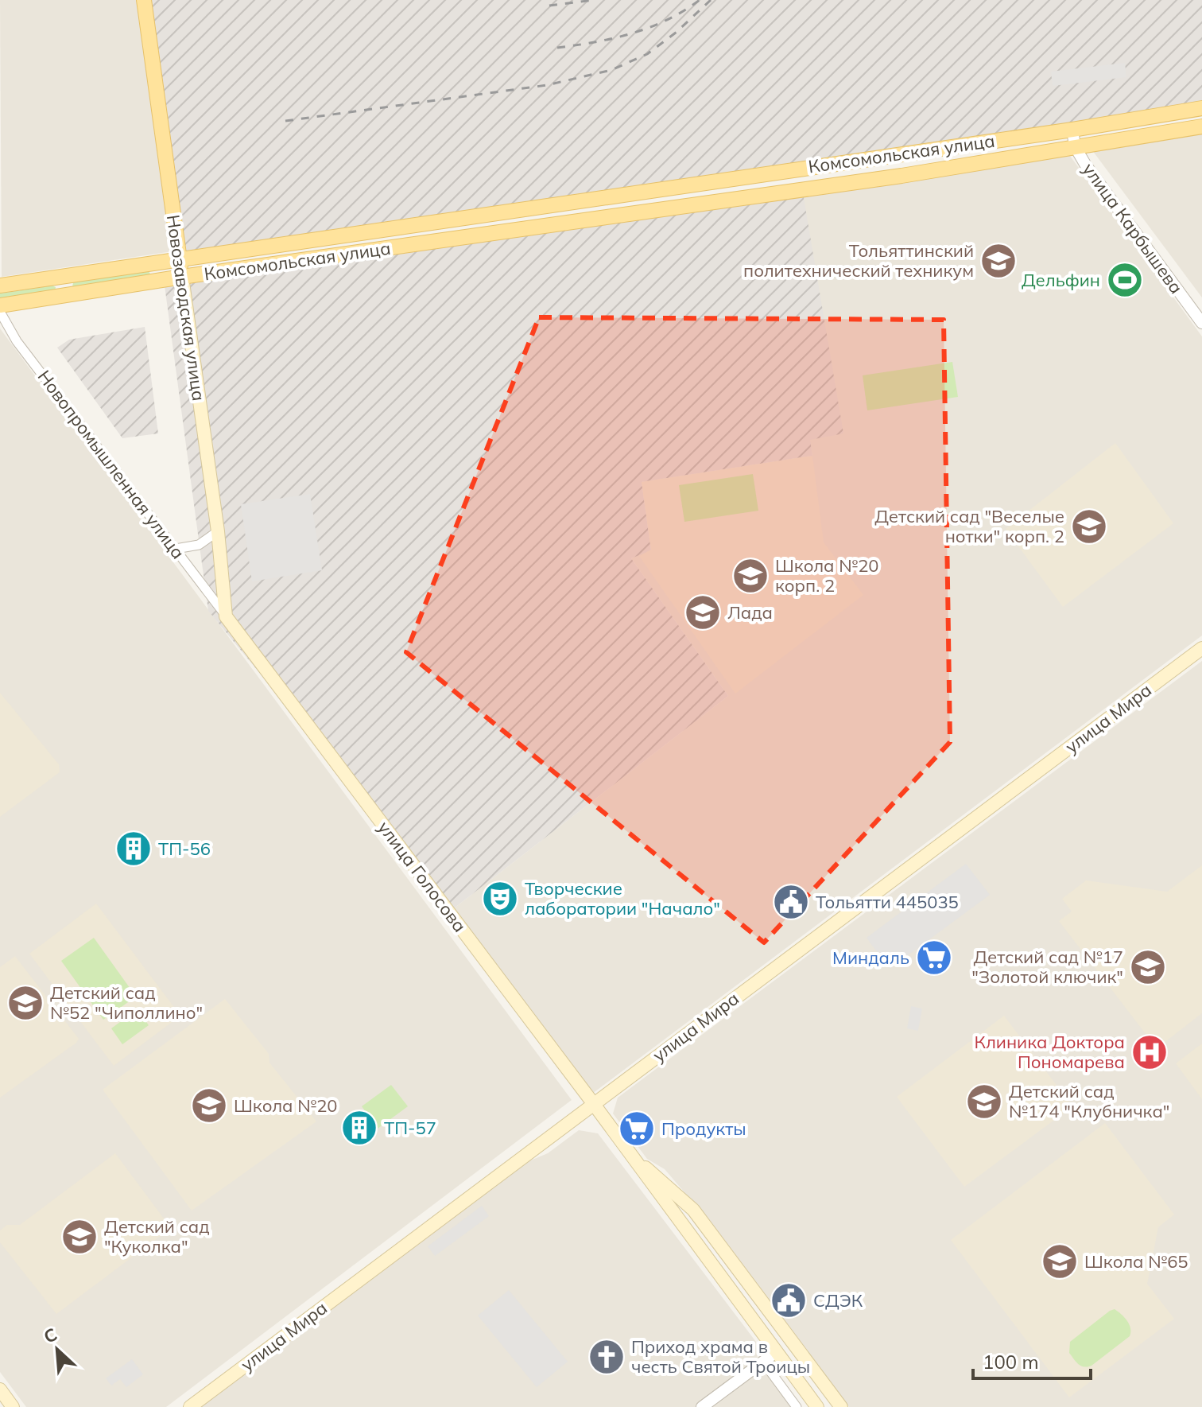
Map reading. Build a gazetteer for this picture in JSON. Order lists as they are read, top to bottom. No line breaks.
{"streets":{"main road":["Комсомольская улица","Новозаводская улица","улица Мира","улица Голосова"],"street":["улица Карбышева","Новопромышленная улица"]},"crossings":[["Комсомольская улица","улица Карбышева"],["Комсомольская улица","Новозаводская улица"],["Новозаводская улица","Новопромышленная улица"],["Новозаводская улица","улица Голосова"],["Новопромышленная улица","улица Голосова"],["улица Мира","улица Голосова"]],"places":{"school or university":["Тольяттинский политехнический техникум","Детский сад \"Веселые нотки\" корп. 2","Школа №20 корп. 2","Лада","Детский сад №17 \"Золотой ключик\"","Детский сад №52 \"Чиполлино\"","Детский сад №174 \"Клубничка\"","Школа №20","Детский сад \"Куколка\"","Школа №65"],"sports":["Дельфин"],"building":["ТП-56","ТП-57"],"theatre":["Творческие лаборатории \"Начало\""],"public building":["Тольятти 445035","СДЭК"],"supermarket":["Миндаль","Продукты"],"hospital":["Клиника Доктора Пономарева"],"church":["Приход храма в честь Святой Троицы"]},"scale_bar":"100 m","north":"top left"}
